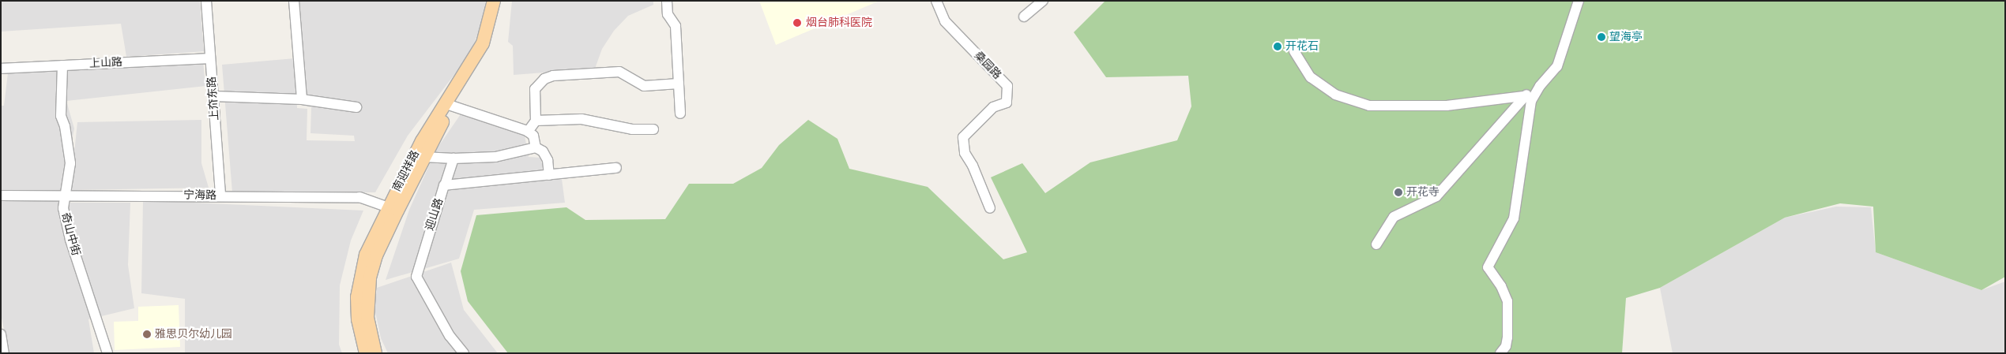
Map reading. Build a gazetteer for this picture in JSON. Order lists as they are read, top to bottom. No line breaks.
{"streets":{"main road":["南迎祥路"],"street":["上山路","桑园路","上夼东路","宁海路","迎山路","奇山中街"]},"crossings":[["上山路","上夼东路"],["上山路","奇山中街"],["上夼东路","宁海路"],["南迎祥路","宁海路"],["宁海路","奇山中街"]],"places":["烟台肺科医院","望海亭","开花石","开花寺","雅思贝尔幼儿园"]}
